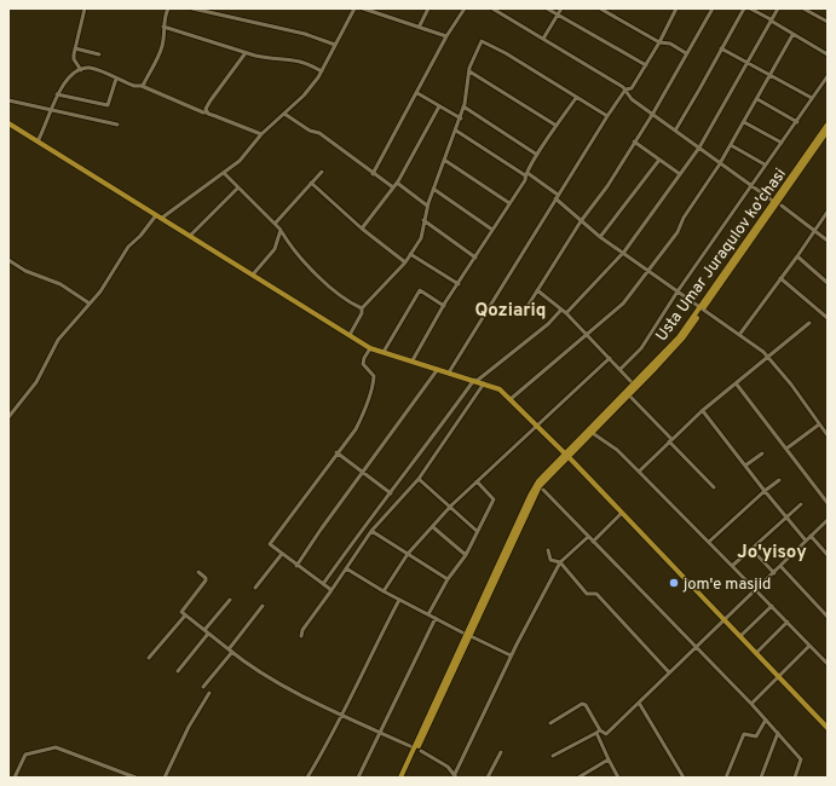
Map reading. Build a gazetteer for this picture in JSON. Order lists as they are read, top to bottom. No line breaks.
{"streets":{"main road":["Usta Umar Juraqulov ko'chasi"]},"districts":["Qoziariq","Jo'yisoy"],"places":["jom'e masjid"]}
